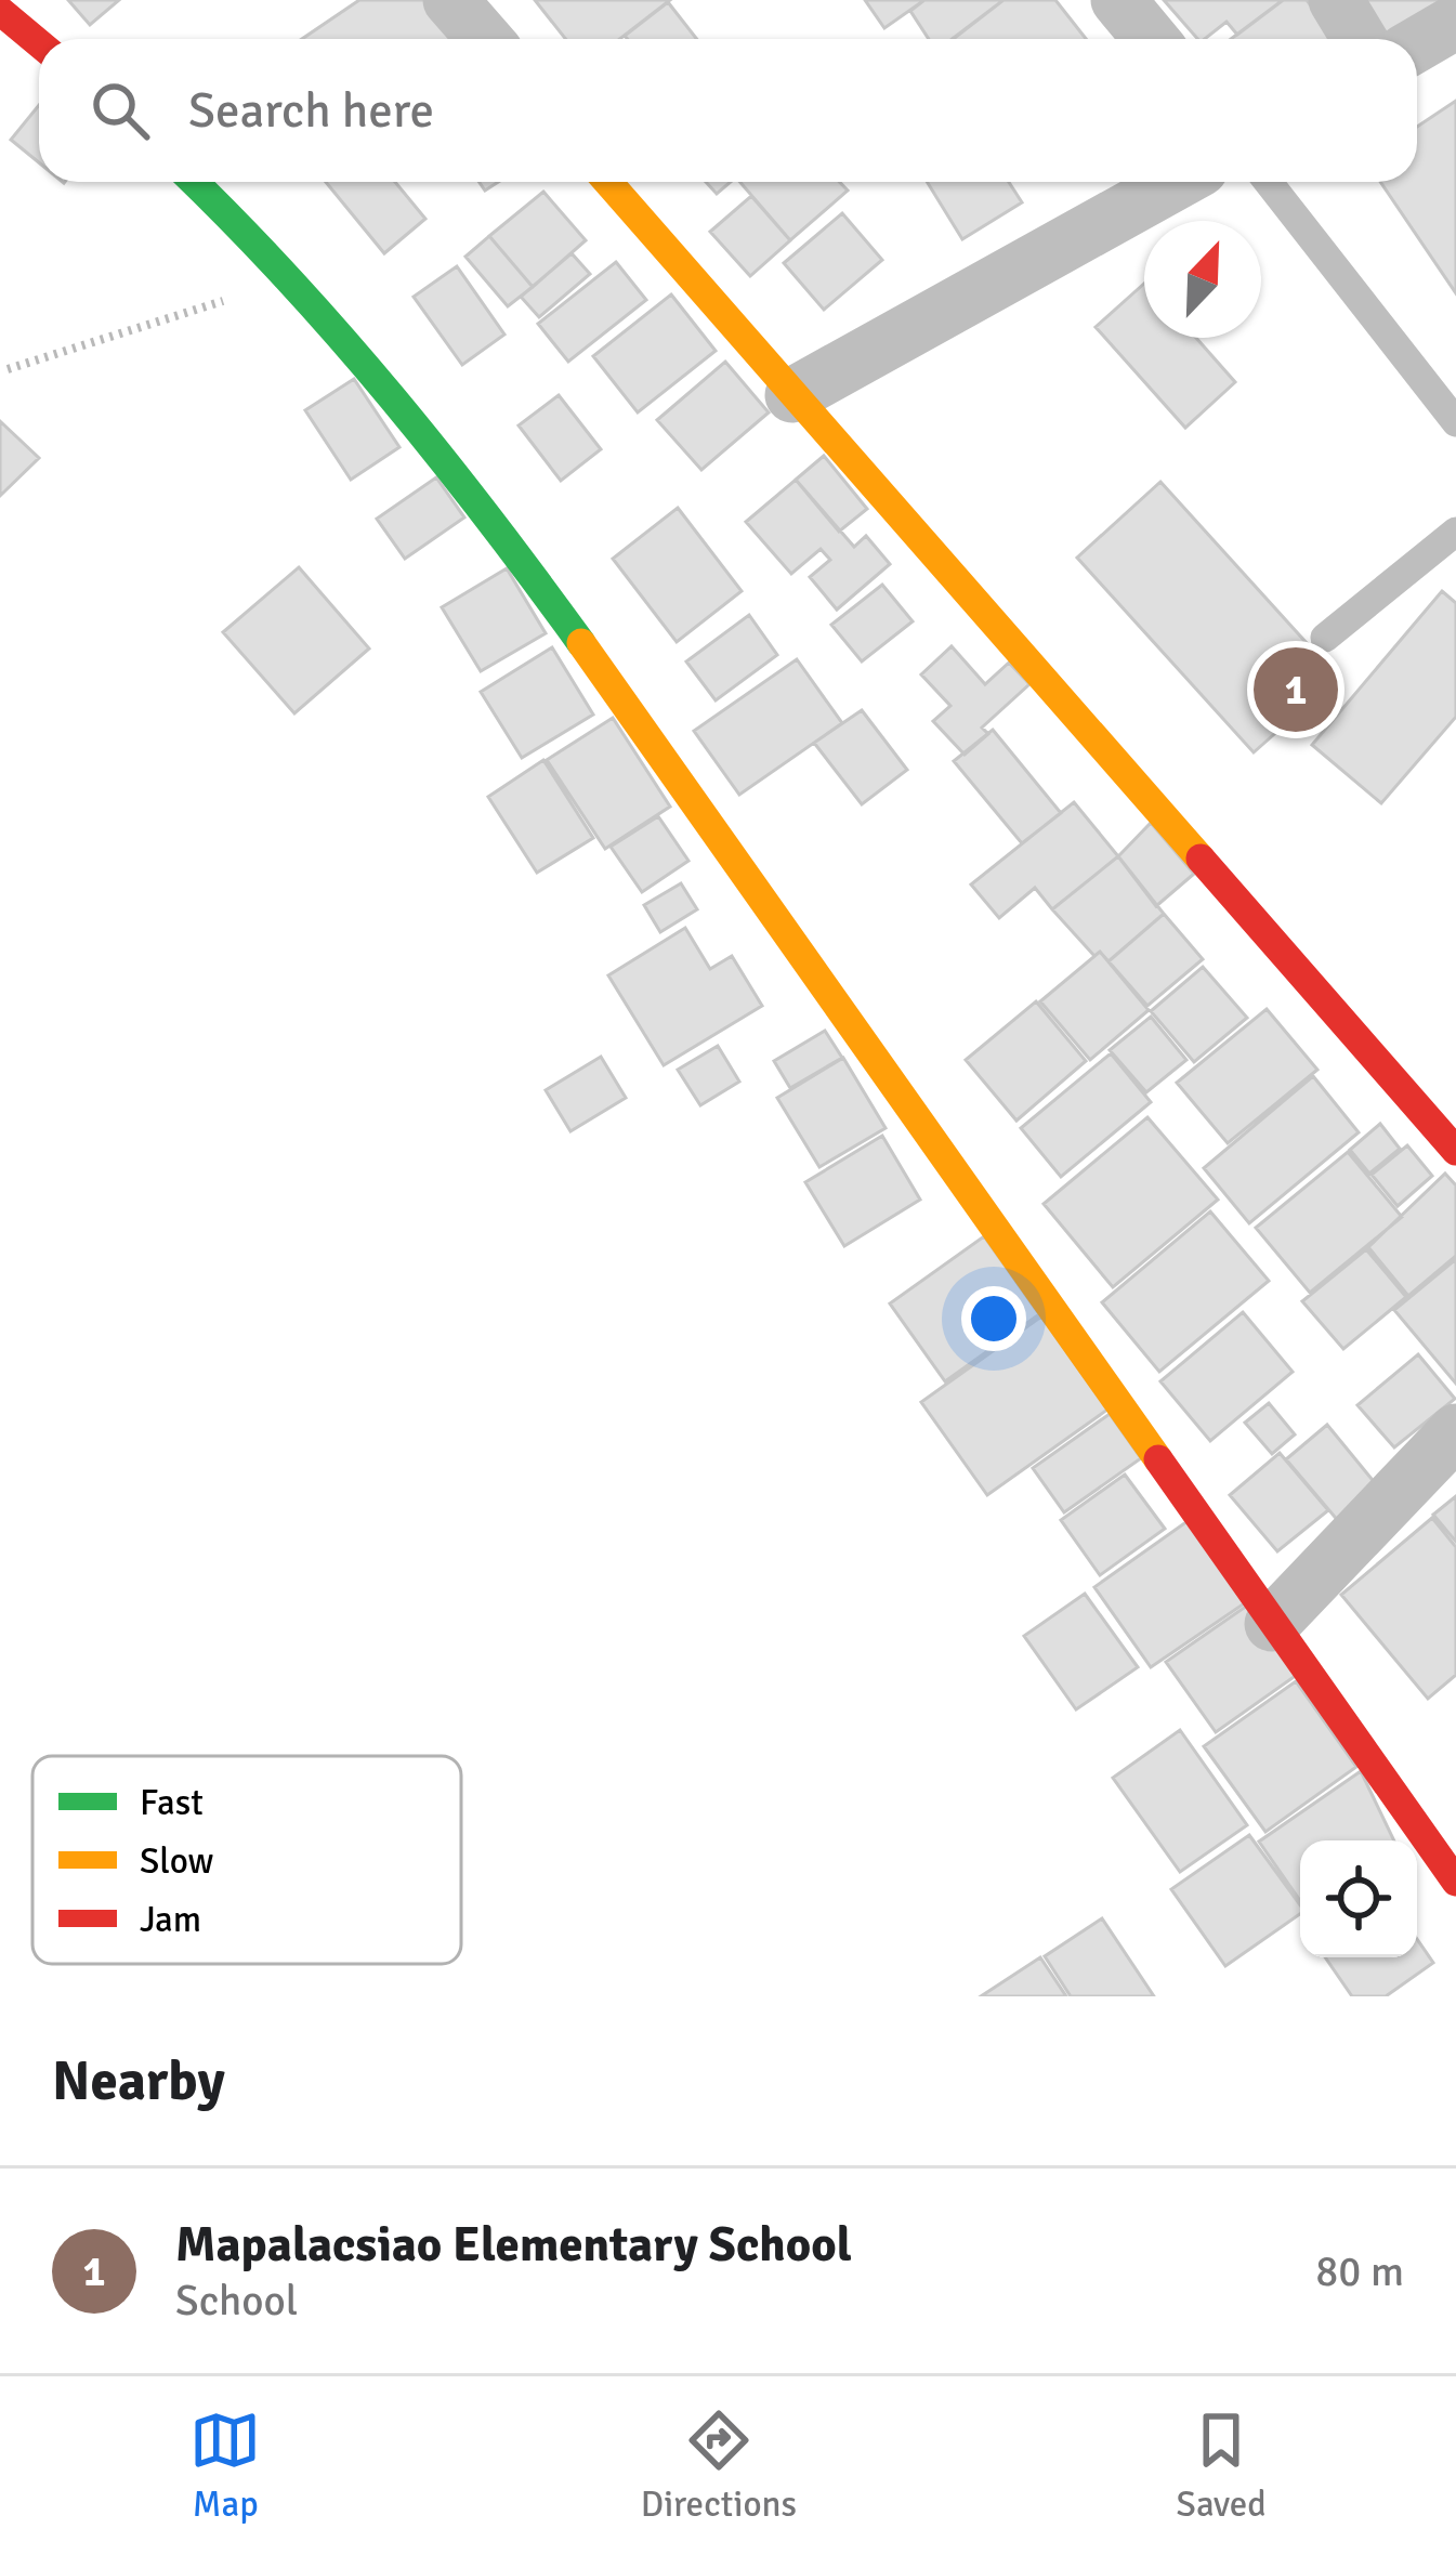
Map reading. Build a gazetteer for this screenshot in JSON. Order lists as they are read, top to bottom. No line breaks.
{"legend":["Fast","Slow","Jam"],"north":"top right","page":{"search":"Search here","pins":"1","heading":"Nearby","list":[{"mark":"1","name":"Mapalacsiao Elementary School","note":"School","value":"80 m"}],"nav":["Map","Directions","Saved"]}}
